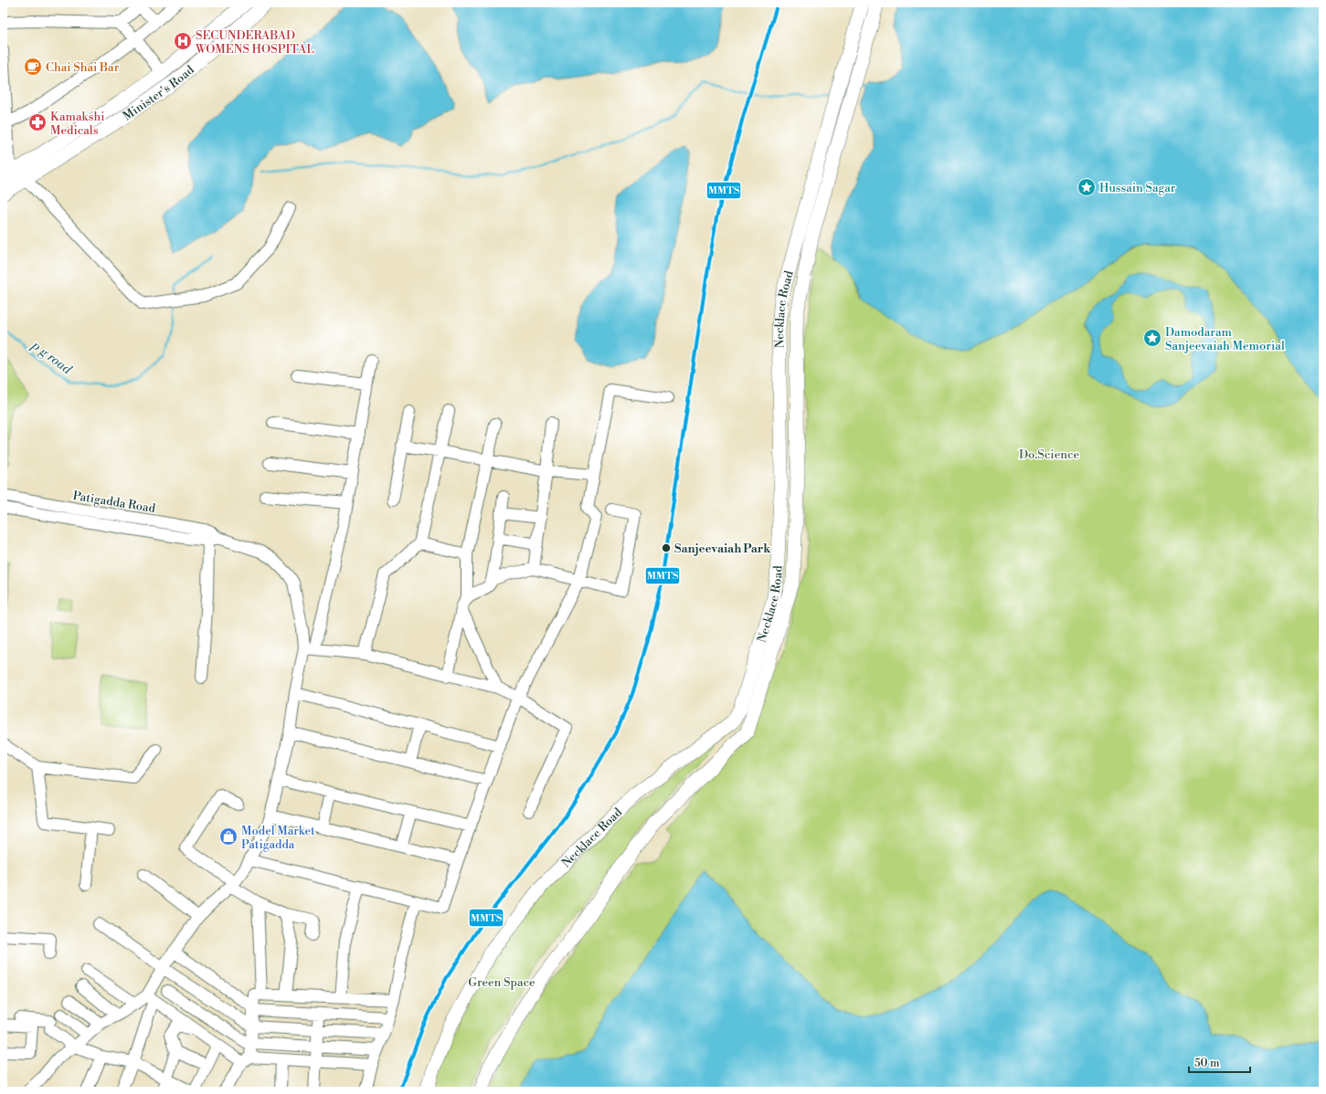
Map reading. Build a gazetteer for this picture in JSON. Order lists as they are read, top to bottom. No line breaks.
{"streets":{"main road":["Minister's Road","Necklace Road"],"street":["Patigadda Road"]},"water":["p g road"],"parks":["Do.Science","Green Space"],"places":{"hospital":["SECUNDERABAD WOMENS HOSPITAL"],"cafe":["Chai Shai Bar"],"pharmacy":["Kamakshi Medicals"],"place":["Hussain Sagar","Damodaram Sanjeevaiah Memorial"],"other":["Sanjeevaiah Park"],"shop":["Model Market Patigadda"]},"lines":["transit line MMTS"],"scale_bar":"50 m"}
